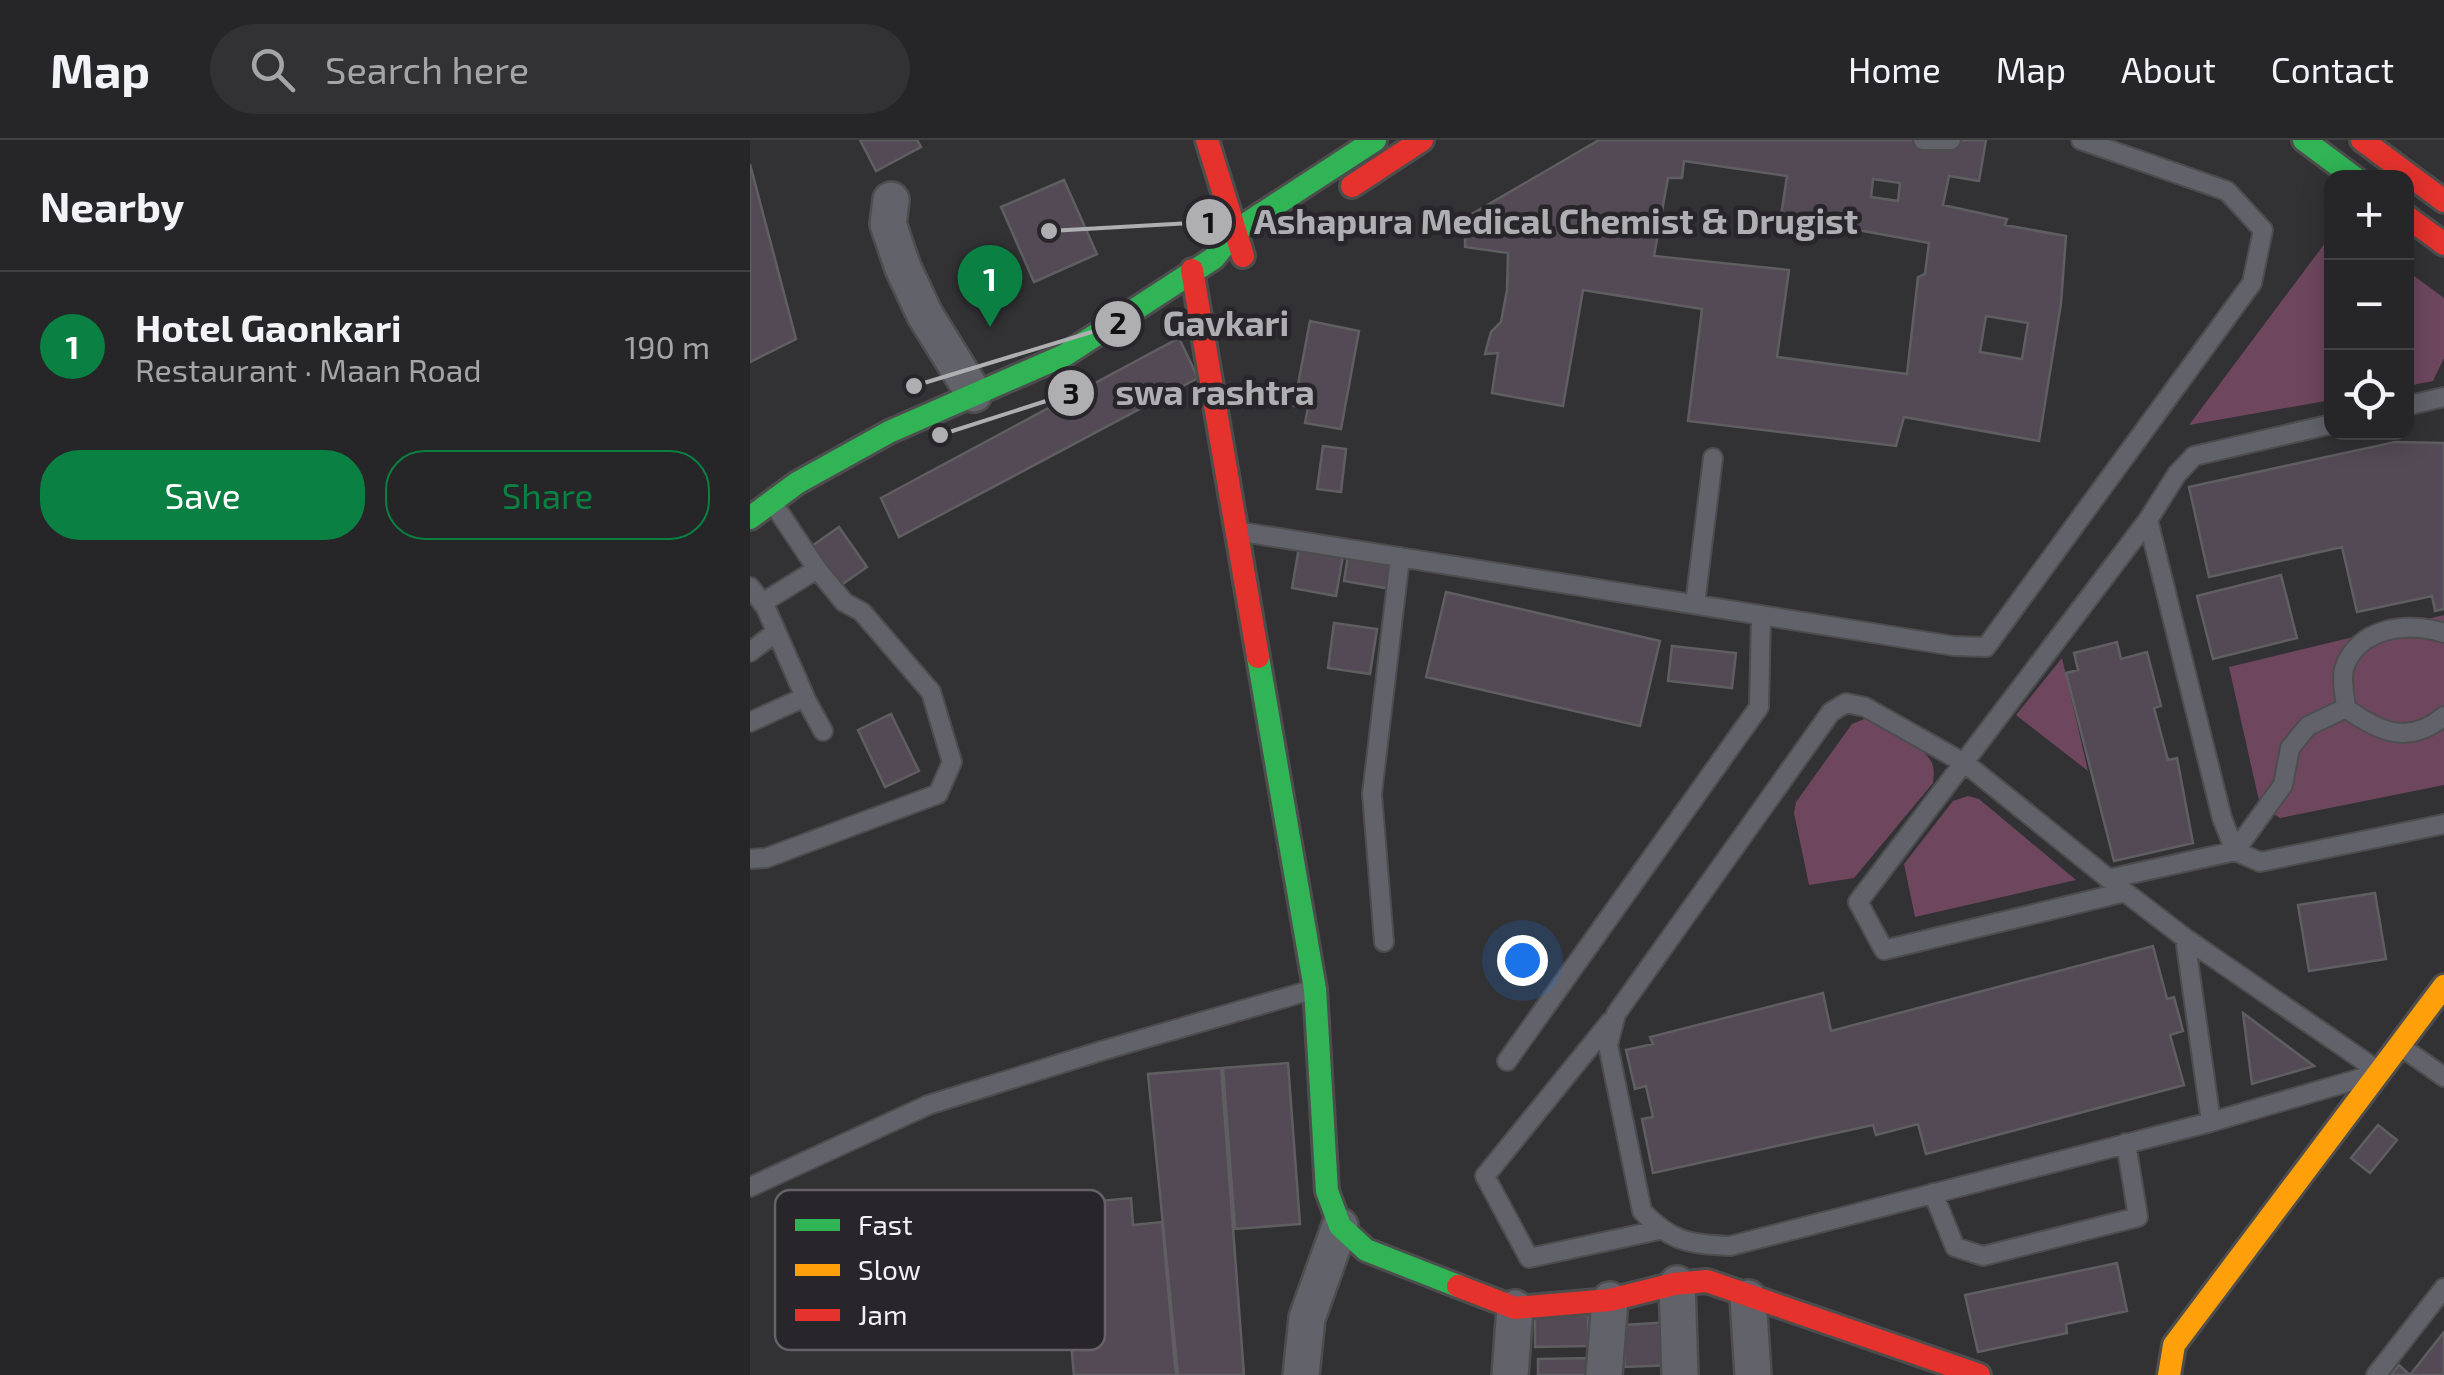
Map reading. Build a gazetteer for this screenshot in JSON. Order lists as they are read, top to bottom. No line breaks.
{"places":["Ashapura Medical Chemist & Drugist","Gavkari","swa rashtra"],"legend":["Fast","Slow","Jam"],"page":{"header":"Map","search":"Search here","nav":["Home","Map","About","Contact"],"heading":"Nearby","map_buttons":["+","−"],"pins":"1","list":[{"mark":"1","name":"Hotel Gaonkari","note":"Restaurant · Maan Road","value":"190 m"}],"buttons":["Save","Share"]}}
